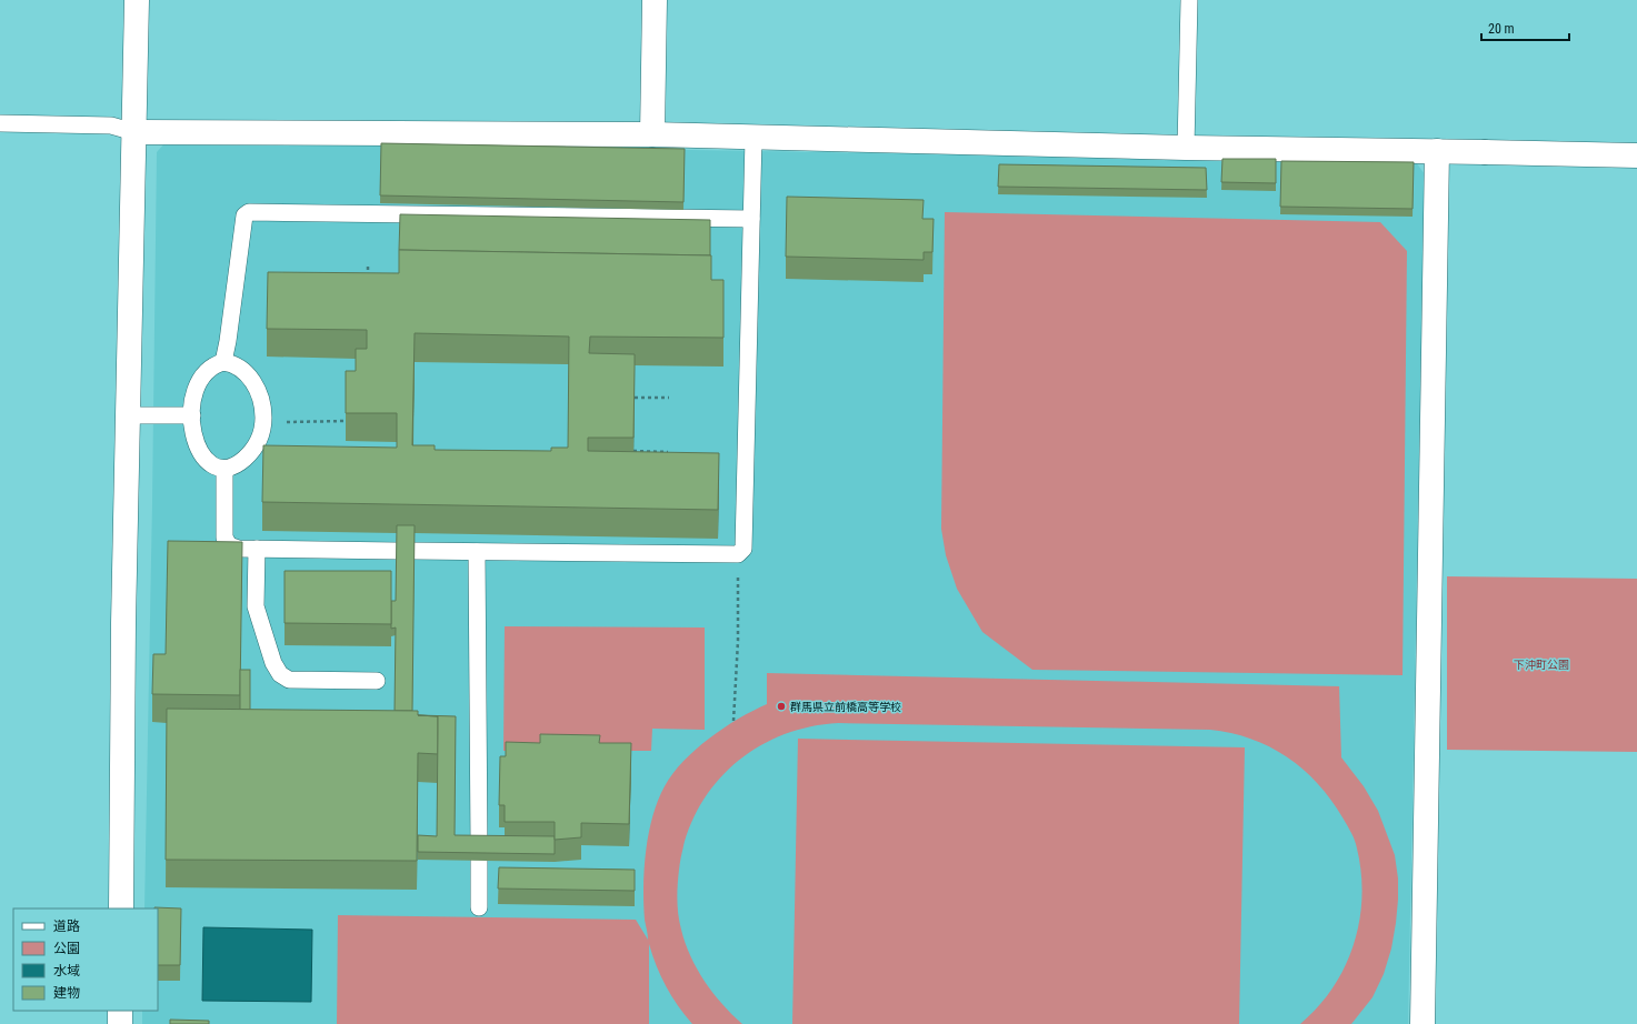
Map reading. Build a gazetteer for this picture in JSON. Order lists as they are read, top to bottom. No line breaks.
{"parks":["下沖町公園"],"places":["群馬県立前橋高等学校"],"legend":["道路","公園","水域","建物"],"scale_bar":"20 m"}
